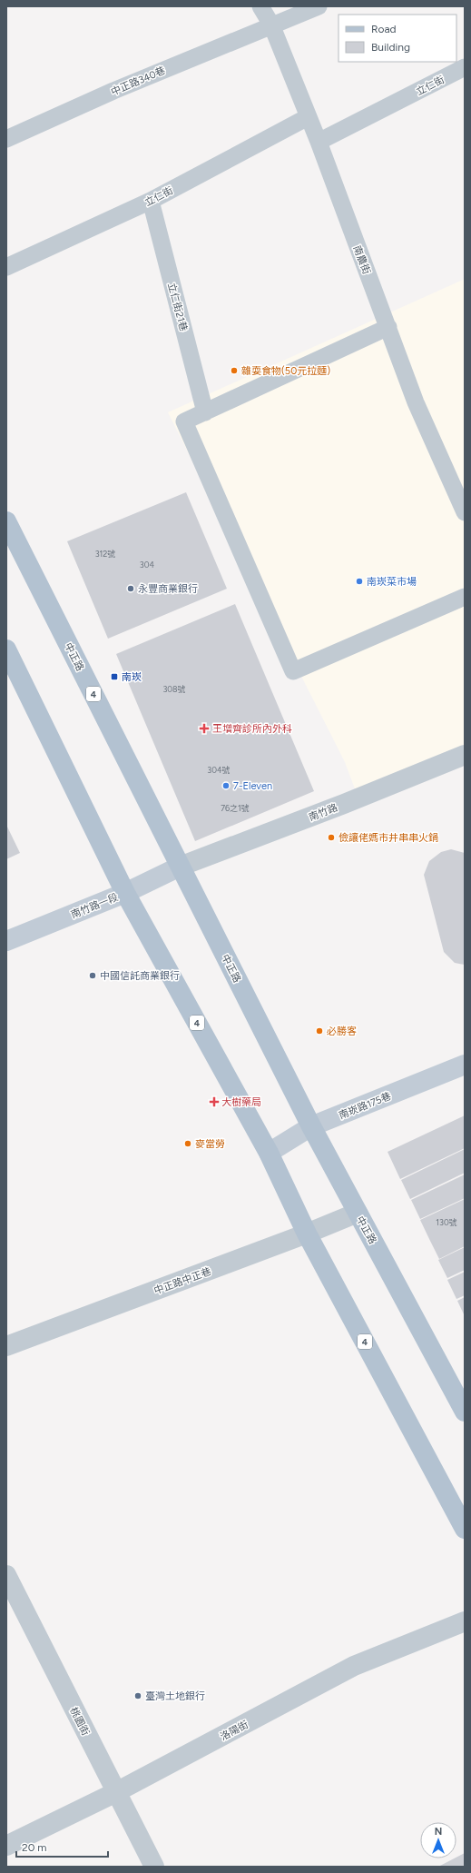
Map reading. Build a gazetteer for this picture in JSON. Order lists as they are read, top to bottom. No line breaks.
{"streets":{"main road":["中正路","4"],"street":["南竹路","南竹路一段","南崁路175巷","中正路中正巷","桃園街","洛陽街"],"lane":["中正路340巷","立仁街","南農街","立仁街21巷"]},"crossings":[["中正路340巷","南農街"],["立仁街","南農街"],["立仁街","立仁街21巷"],["中正路","南竹路"],["中正路","南竹路一段"],["中正路","南崁路175巷"],["中正路","中正路中正巷"],["4","南竹路一段"],["4","南崁路175巷"],["4","中正路中正巷"],["南竹路","南竹路一段"],["桃園街","洛陽街"]],"places":{"other":["雜耍食物(50元拉麵)","南崁菜市場","永豐商業銀行","7-Eleven","儉讓佬媽市井串串火鍋","中國信託商業銀行","必勝客","麥當勞","臺灣土地銀行"],"transit":["南崁"],"health":["王增齊診所內外科","大樹藥局"]},"house_numbers":["312號","304","308號","304號","76之1號","130號"],"legend":["Road","Building"],"scale_bar":"20 m","north":"top"}
